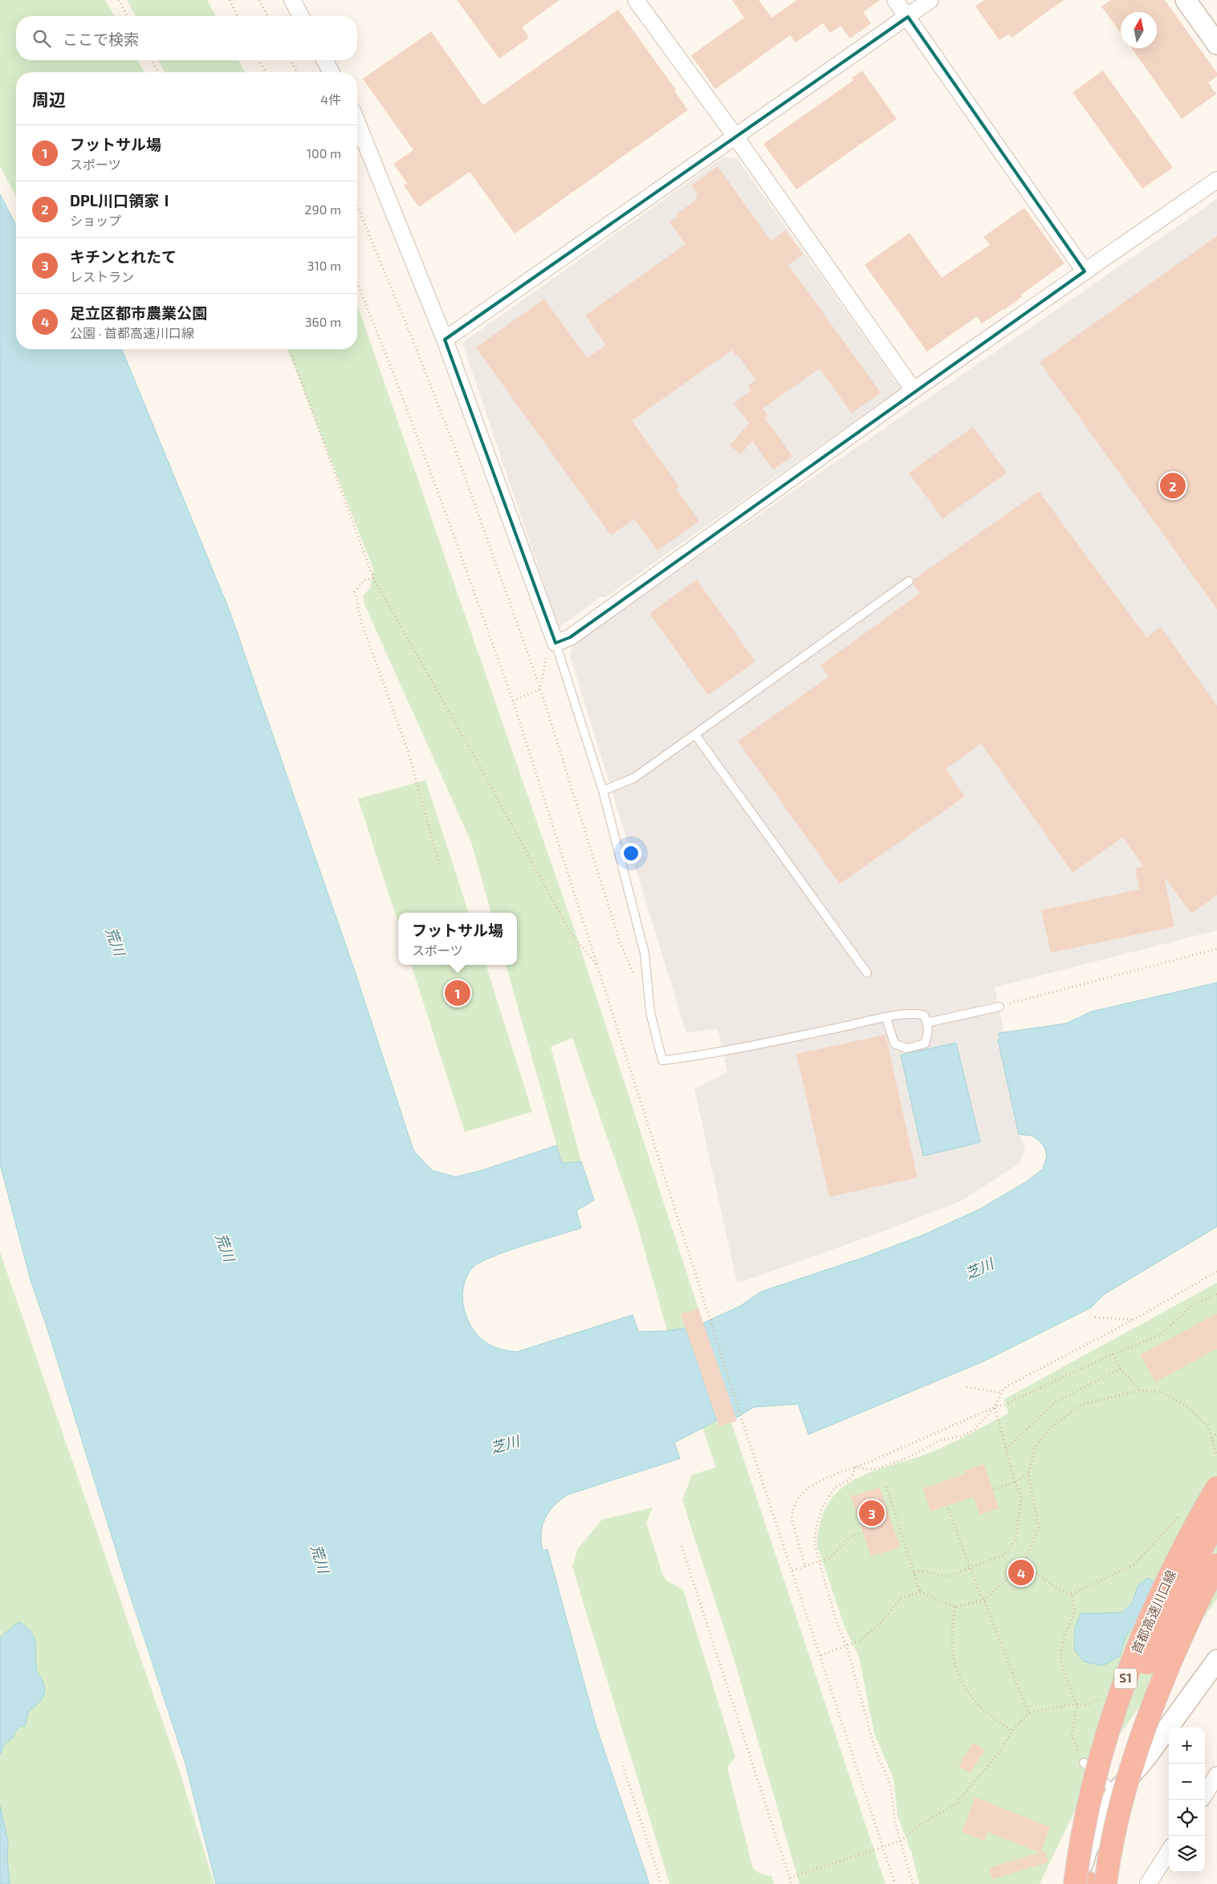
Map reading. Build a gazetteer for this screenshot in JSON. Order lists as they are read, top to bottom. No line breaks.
{"streets":{"highway":["首都高速川口線","S1"]},"water":["荒川","芝川"],"north":"top","page":{"search":"ここで検索","heading":["周辺","4件"],"list":[{"mark":"1","name":"フットサル場","note":"スポーツ","value":"100 m"},{"mark":"2","name":"DPL川口領家Ⅰ","note":"ショップ","value":"290 m"},{"mark":"3","name":"キチンとれたて","note":"レストラン","value":"310 m"},{"mark":"4","name":"足立区都市農業公園","note":"公園 · 首都高速川口線","value":"360 m"}],"pins":["2","1","3","4"],"popup":["フットサル場","スポーツ"],"map_buttons":["+","−"]}}
